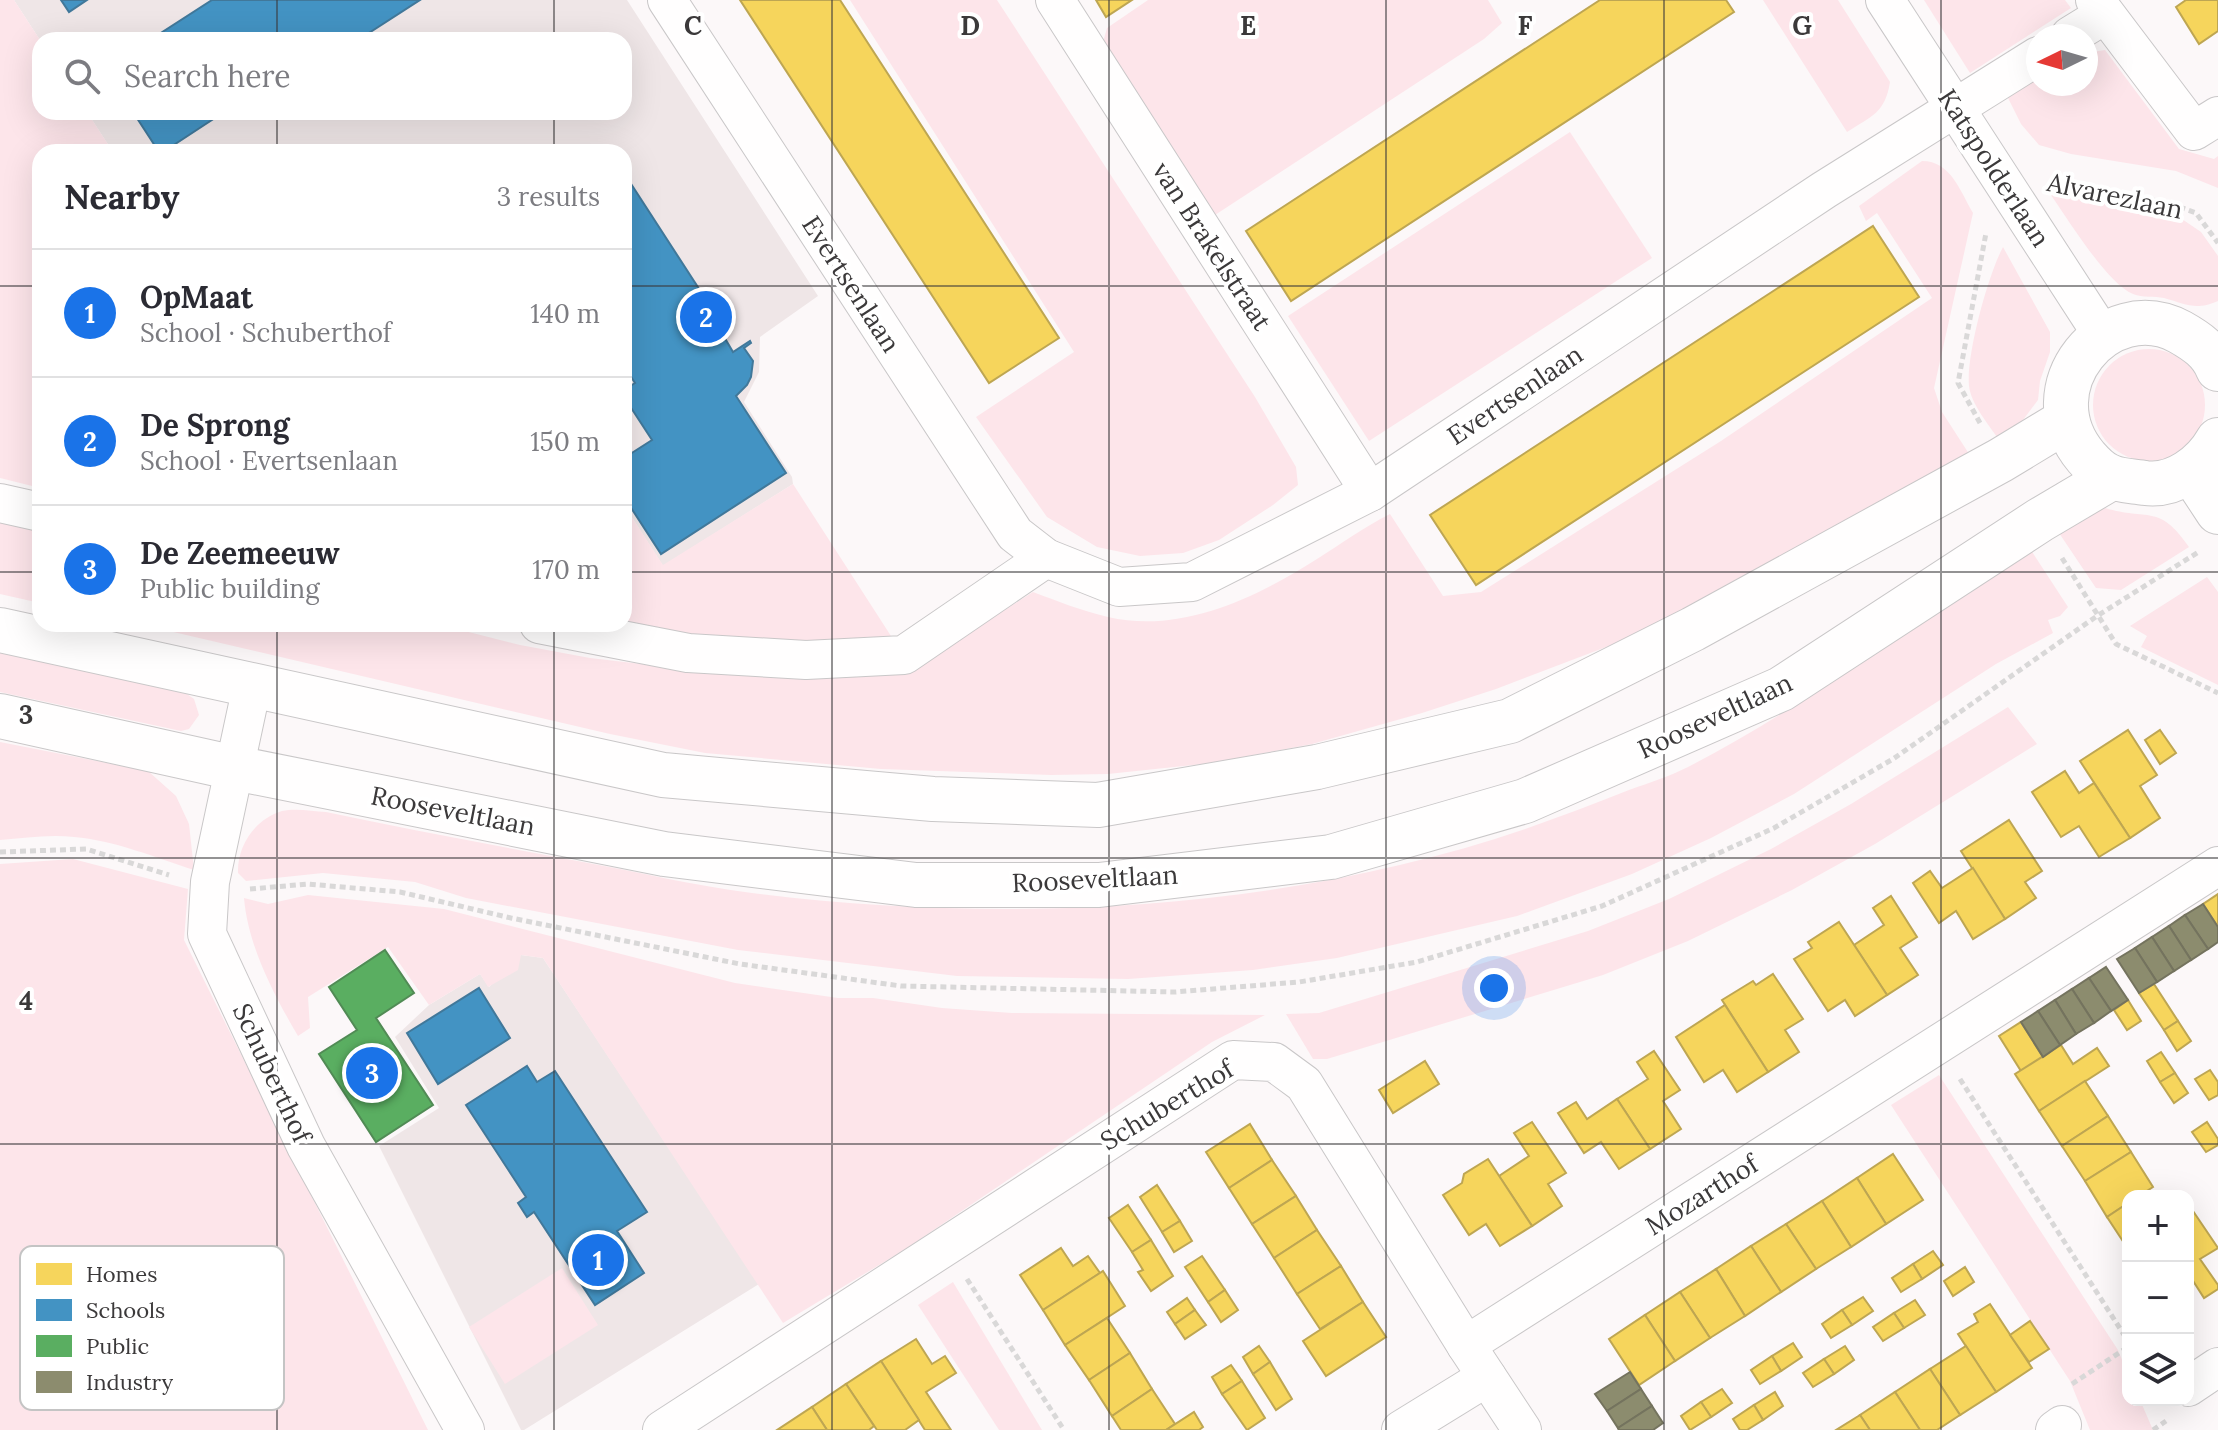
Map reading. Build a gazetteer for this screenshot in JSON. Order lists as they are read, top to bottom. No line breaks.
{"streets":{"main road":["Rooseveltlaan"],"street":["Katspolderlaan","van Brakelstraat","Evertsenlaan","Schuberthof","Mozarthof"],"path":["Alvarezlaan"]},"crossings":[["Katspolderlaan","Alvarezlaan"],["Katspolderlaan","Evertsenlaan"],["van Brakelstraat","Evertsenlaan"],["Rooseveltlaan","Schuberthof"],["Schuberthof","Mozarthof"]],"legend":["Homes","Schools","Public","Industry"],"north":"left","page":{"search":"Search here","heading":["Nearby","3 results"],"list":[{"mark":"1","name":"OpMaat","note":"School · Schuberthof","value":"140 m"},{"mark":"2","name":"De Sprong","note":"School · Evertsenlaan","value":"150 m"},{"mark":"3","name":"De Zeemeeuw","note":"Public building","value":"170 m"}],"pins":["2","3","1"],"map_buttons":["+","−"]},"grid":{"columns":["C","D","E","F","G"],"rows":["3","4"]}}
